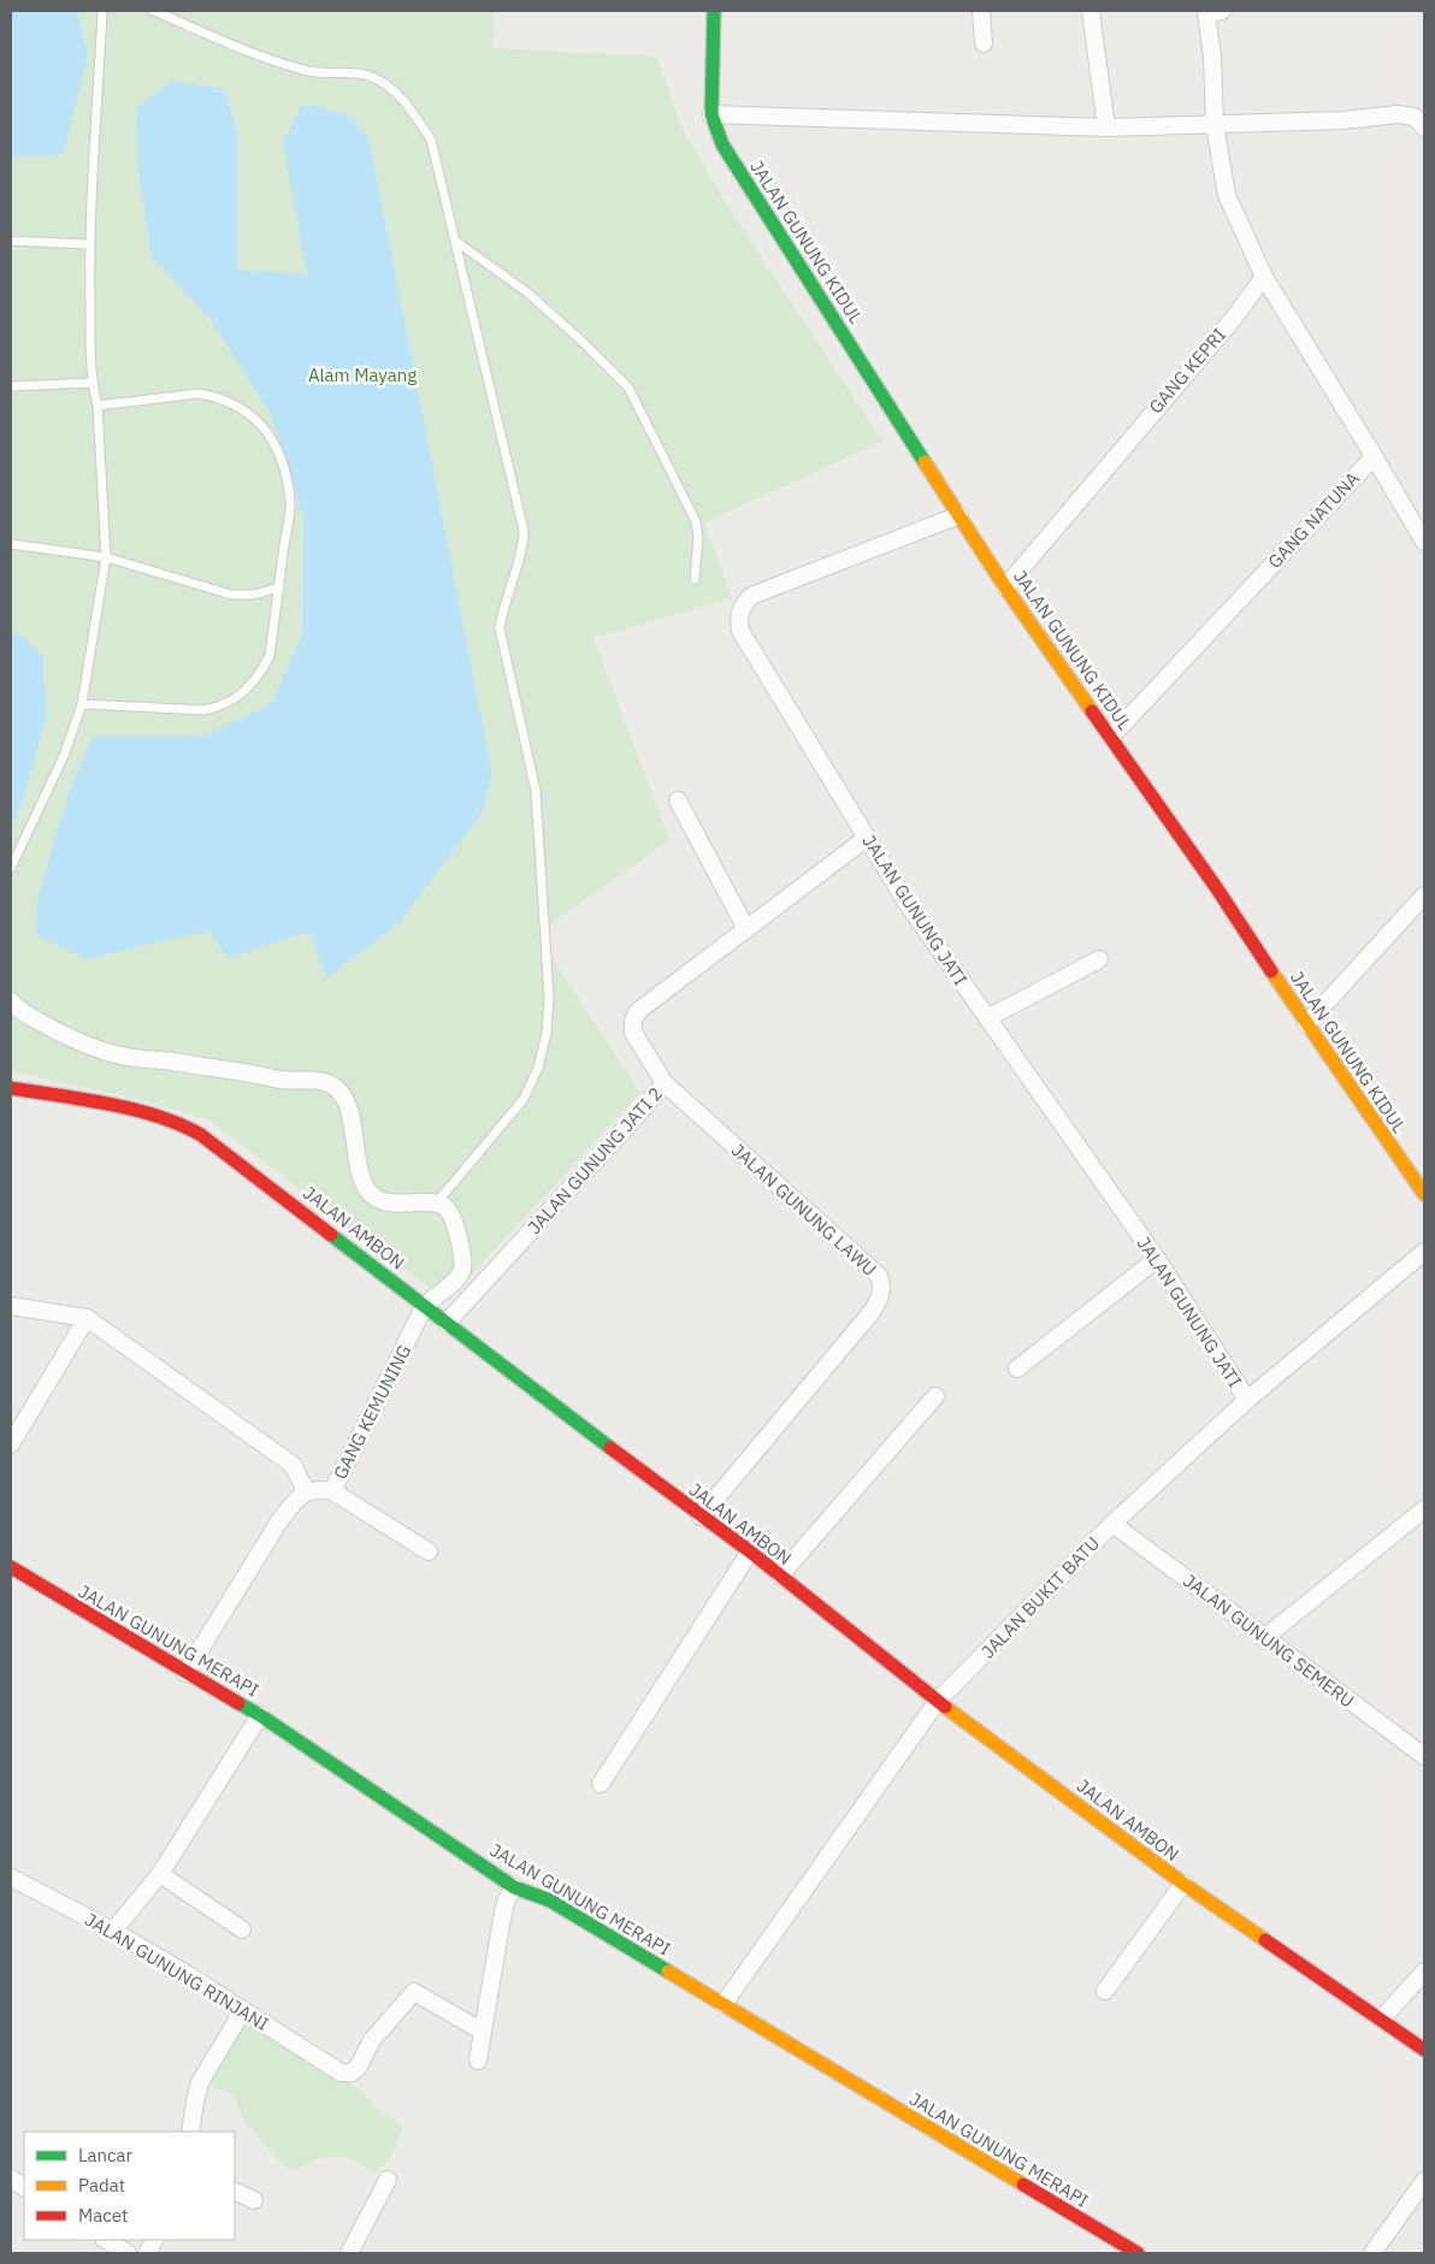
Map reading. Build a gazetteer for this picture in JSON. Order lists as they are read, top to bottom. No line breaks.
{"streets":{"street":["JALAN GUNUNG KIDUL","GANG KEPRI","GANG NATUNA","JALAN GUNUNG JATI","JALAN GUNUNG JATI 2","JALAN GUNUNG LAWU","JALAN AMBON","GANG KEMUNING","JALAN BUKIT BATU","JALAN GUNUNG MERAPI","JALAN GUNUNG SEMERU","JALAN GUNUNG RINJANI"]},"crossings":[["JALAN GUNUNG KIDUL","GANG KEPRI"],["JALAN GUNUNG KIDUL","GANG NATUNA"],["JALAN GUNUNG KIDUL","JALAN GUNUNG JATI"],["GANG KEPRI","GANG NATUNA"],["JALAN GUNUNG JATI","JALAN GUNUNG JATI 2"],["JALAN GUNUNG JATI","JALAN BUKIT BATU"],["JALAN GUNUNG JATI 2","JALAN GUNUNG LAWU"],["JALAN GUNUNG JATI 2","JALAN AMBON"],["JALAN GUNUNG LAWU","JALAN AMBON"],["JALAN AMBON","GANG KEMUNING"],["JALAN AMBON","JALAN BUKIT BATU"],["JALAN BUKIT BATU","JALAN GUNUNG MERAPI"],["JALAN BUKIT BATU","JALAN GUNUNG SEMERU"]],"parks":["Alam Mayang"],"legend":["Lancar","Padat","Macet"]}
